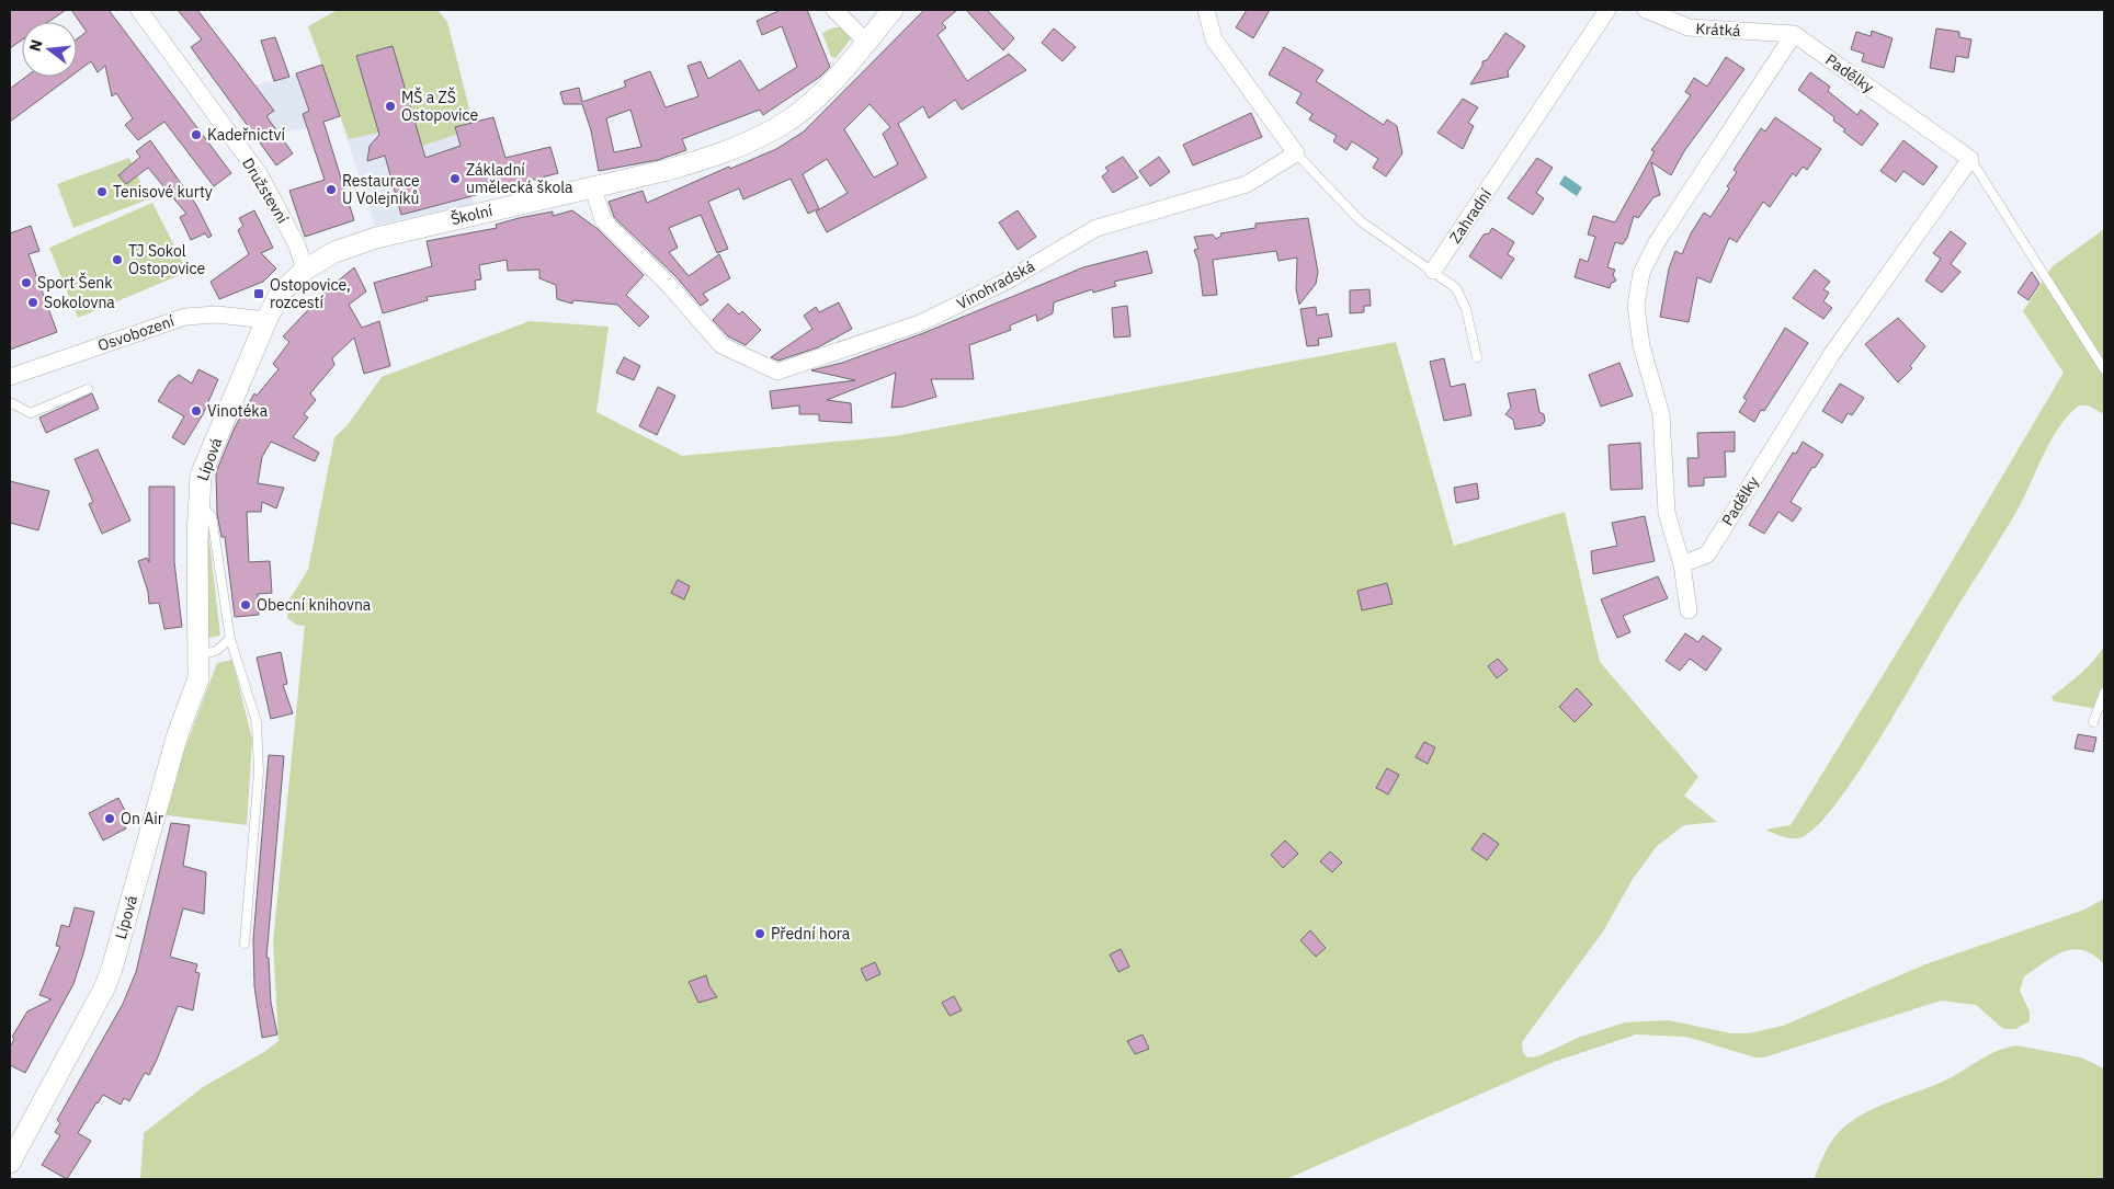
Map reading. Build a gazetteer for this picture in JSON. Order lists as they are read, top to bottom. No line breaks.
{"streets":{"street":["Krátká","Padělky","Družstevní","Školní","Zahradní","Vinohradská","Osvobození","Lípová"]},"crossings":[["Krátká","Padělky"],["Družstevní","Školní"],["Školní","Vinohradská"],["Školní","Osvobození"],["Školní","Lípová"]],"places":{"other":["MŠ a ZŠ Ostopovice","Kadeřnictví","Základní umělecká škola","Restaurace U Volejníků","Tenisové kurty","TJ Sokol Ostopovice","Sport Šenk","Sokolovna","Vinotéka","Obecní knihovna","On Air","Přední hora"],"transit":["Ostopovice, rozcestí"]},"north":"left"}
